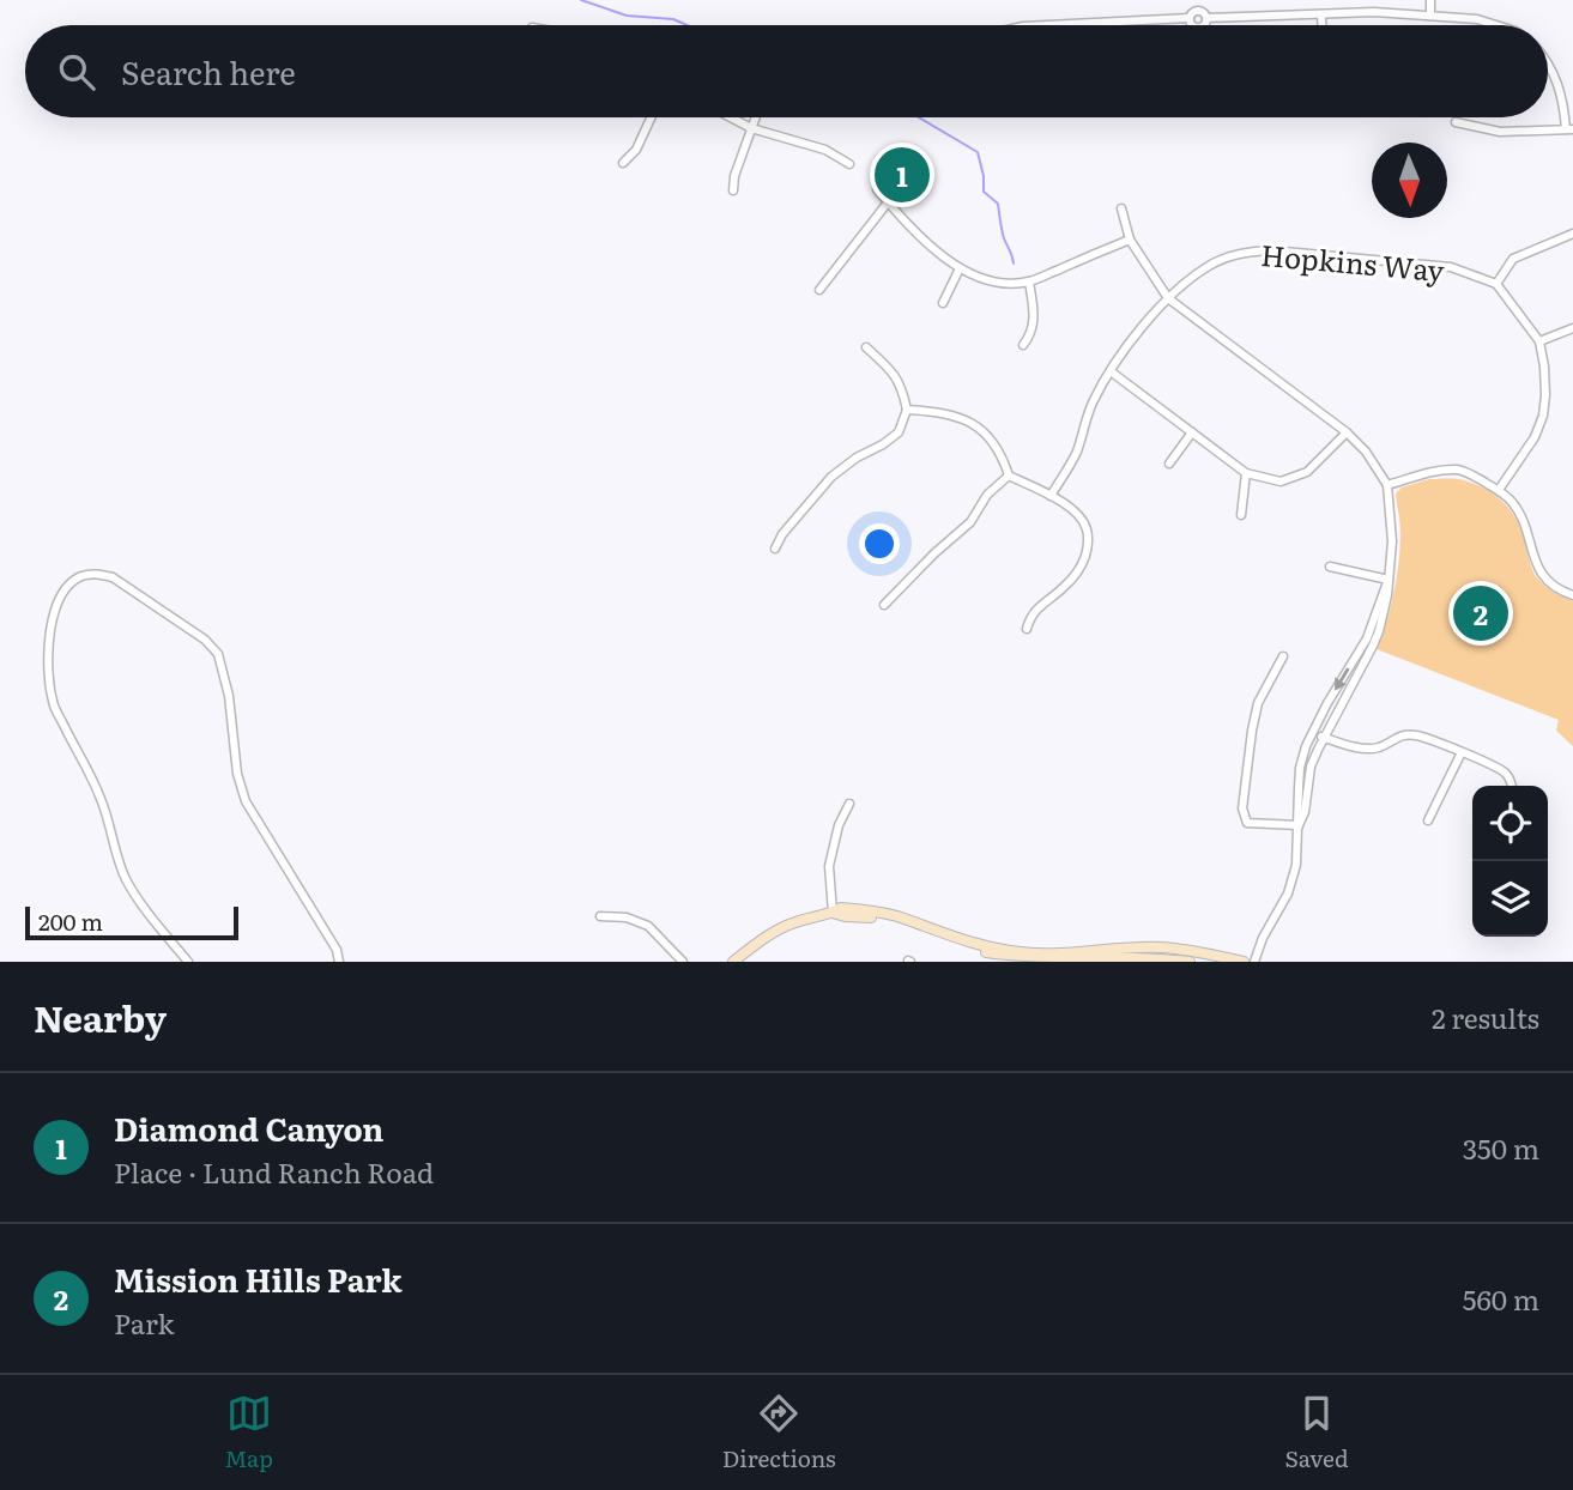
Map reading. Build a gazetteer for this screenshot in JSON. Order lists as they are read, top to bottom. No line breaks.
{"streets":{"street":["Hopkins Way"]},"scale_bar":"200 m","north":"bottom","page":{"search":"Search here","pins":["1","2"],"scale":"200 m","heading":["Nearby","2 results"],"list":[{"mark":"1","name":"Diamond Canyon","note":"Place · Lund Ranch Road","value":"350 m"},{"mark":"2","name":"Mission Hills Park","note":"Park","value":"560 m"}],"nav":["Map","Directions","Saved"]}}
